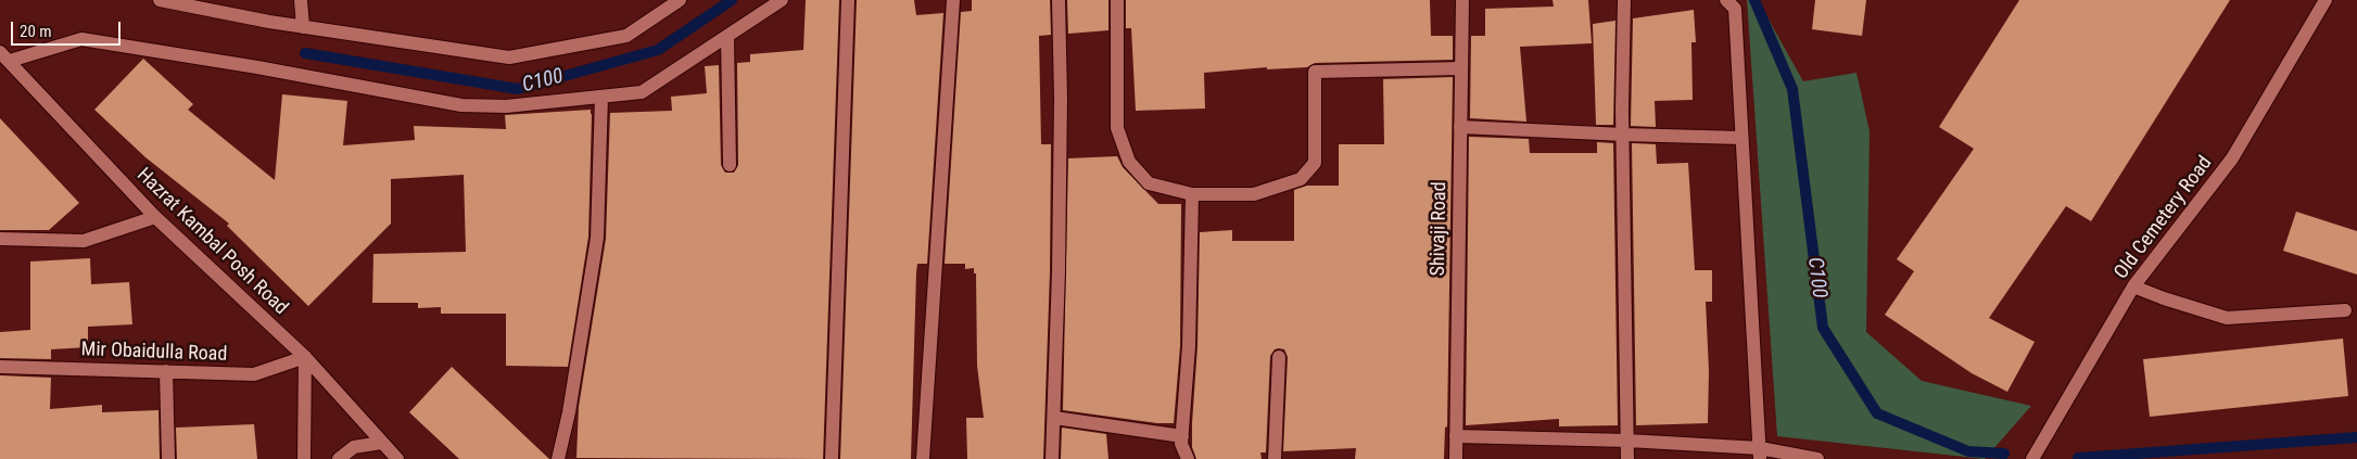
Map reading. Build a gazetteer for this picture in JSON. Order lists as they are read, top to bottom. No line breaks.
{"streets":{"street":["Old Cemetery Road","Shivaji Road","Hazrat Kambal Posh Road","Mir Obaidulla Road"]},"crossings":[["Hazrat Kambal Posh Road","Mir Obaidulla Road"]],"water":["C100"],"scale_bar":"20 m"}
